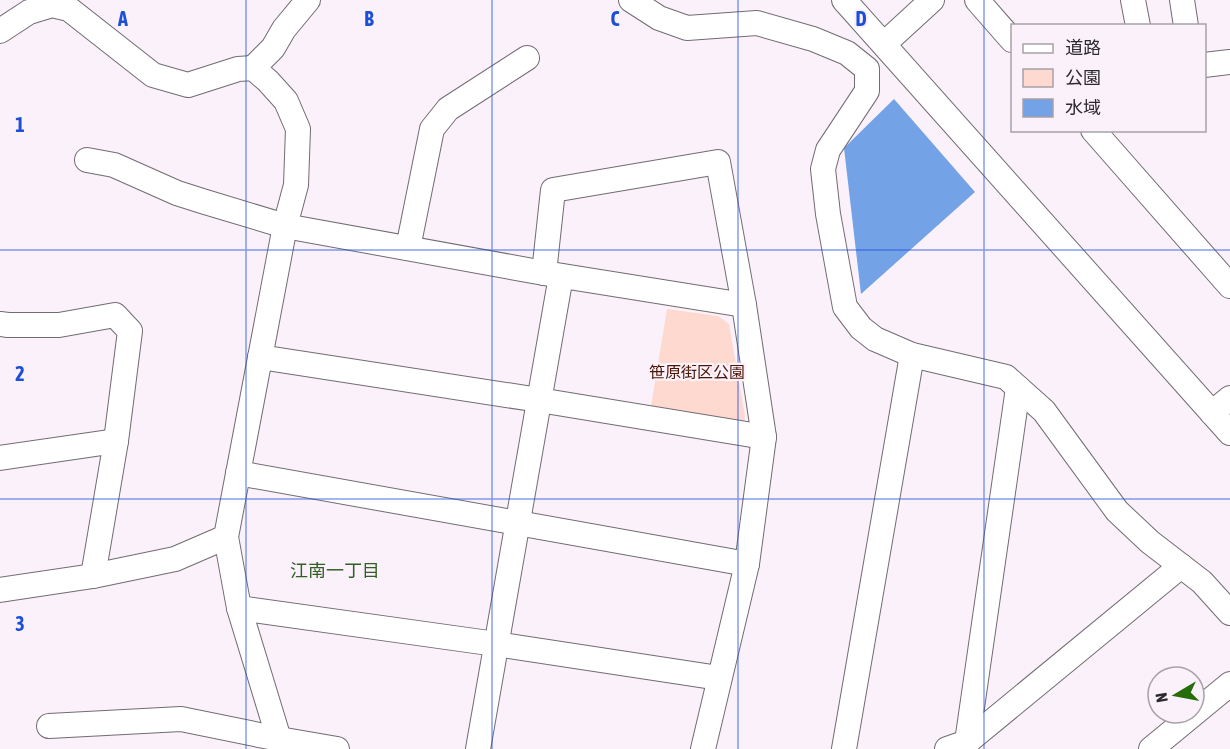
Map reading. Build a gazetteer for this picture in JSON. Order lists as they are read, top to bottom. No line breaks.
{"districts":["江南一丁目"],"parks":["笹原街区公園"],"legend":["道路","公園","水域"],"north":"left","grid":{"columns":["A","B","C","D"],"rows":["1","2","3"]}}
